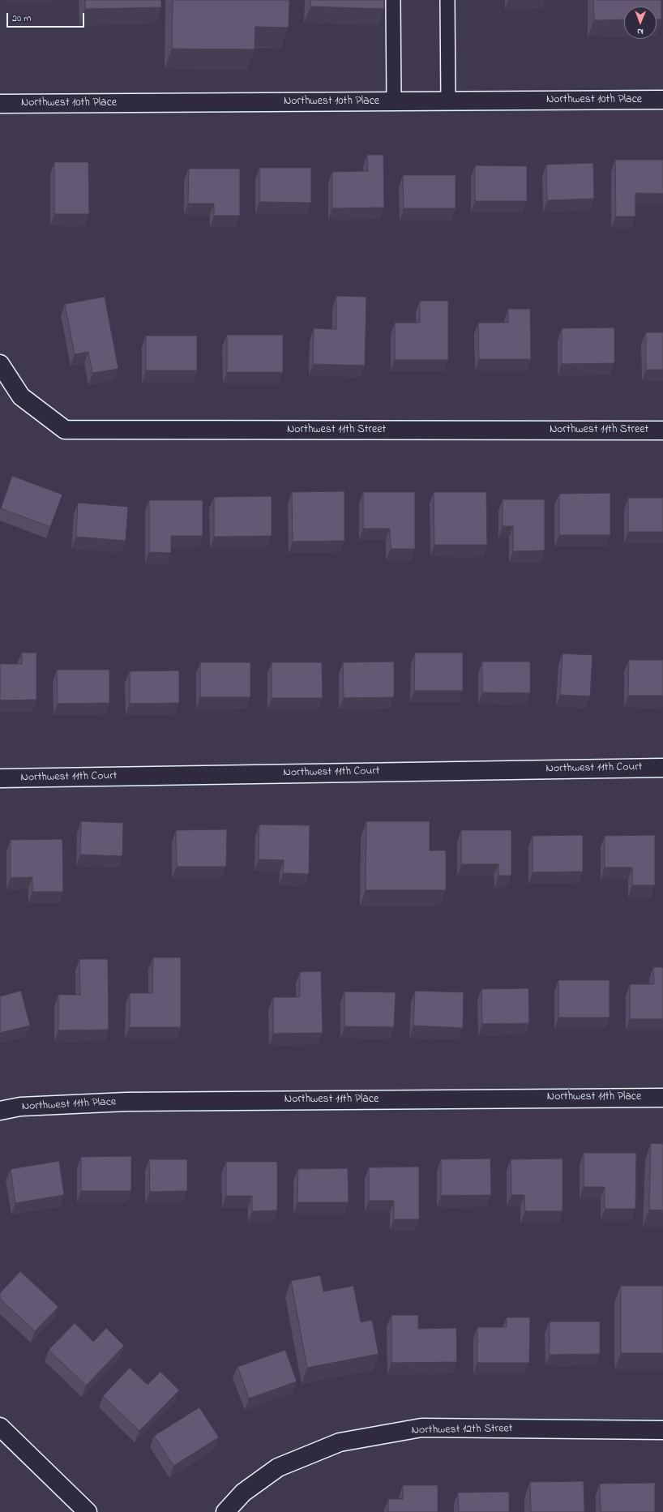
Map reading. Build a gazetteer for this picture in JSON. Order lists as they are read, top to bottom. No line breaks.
{"streets":{"street":["Northwest 10th Place","Northwest 11th Street","Northwest 11th Court","Northwest 11th Place","Northwest 12th Street"]},"scale_bar":"20 m","north":"bottom"}
